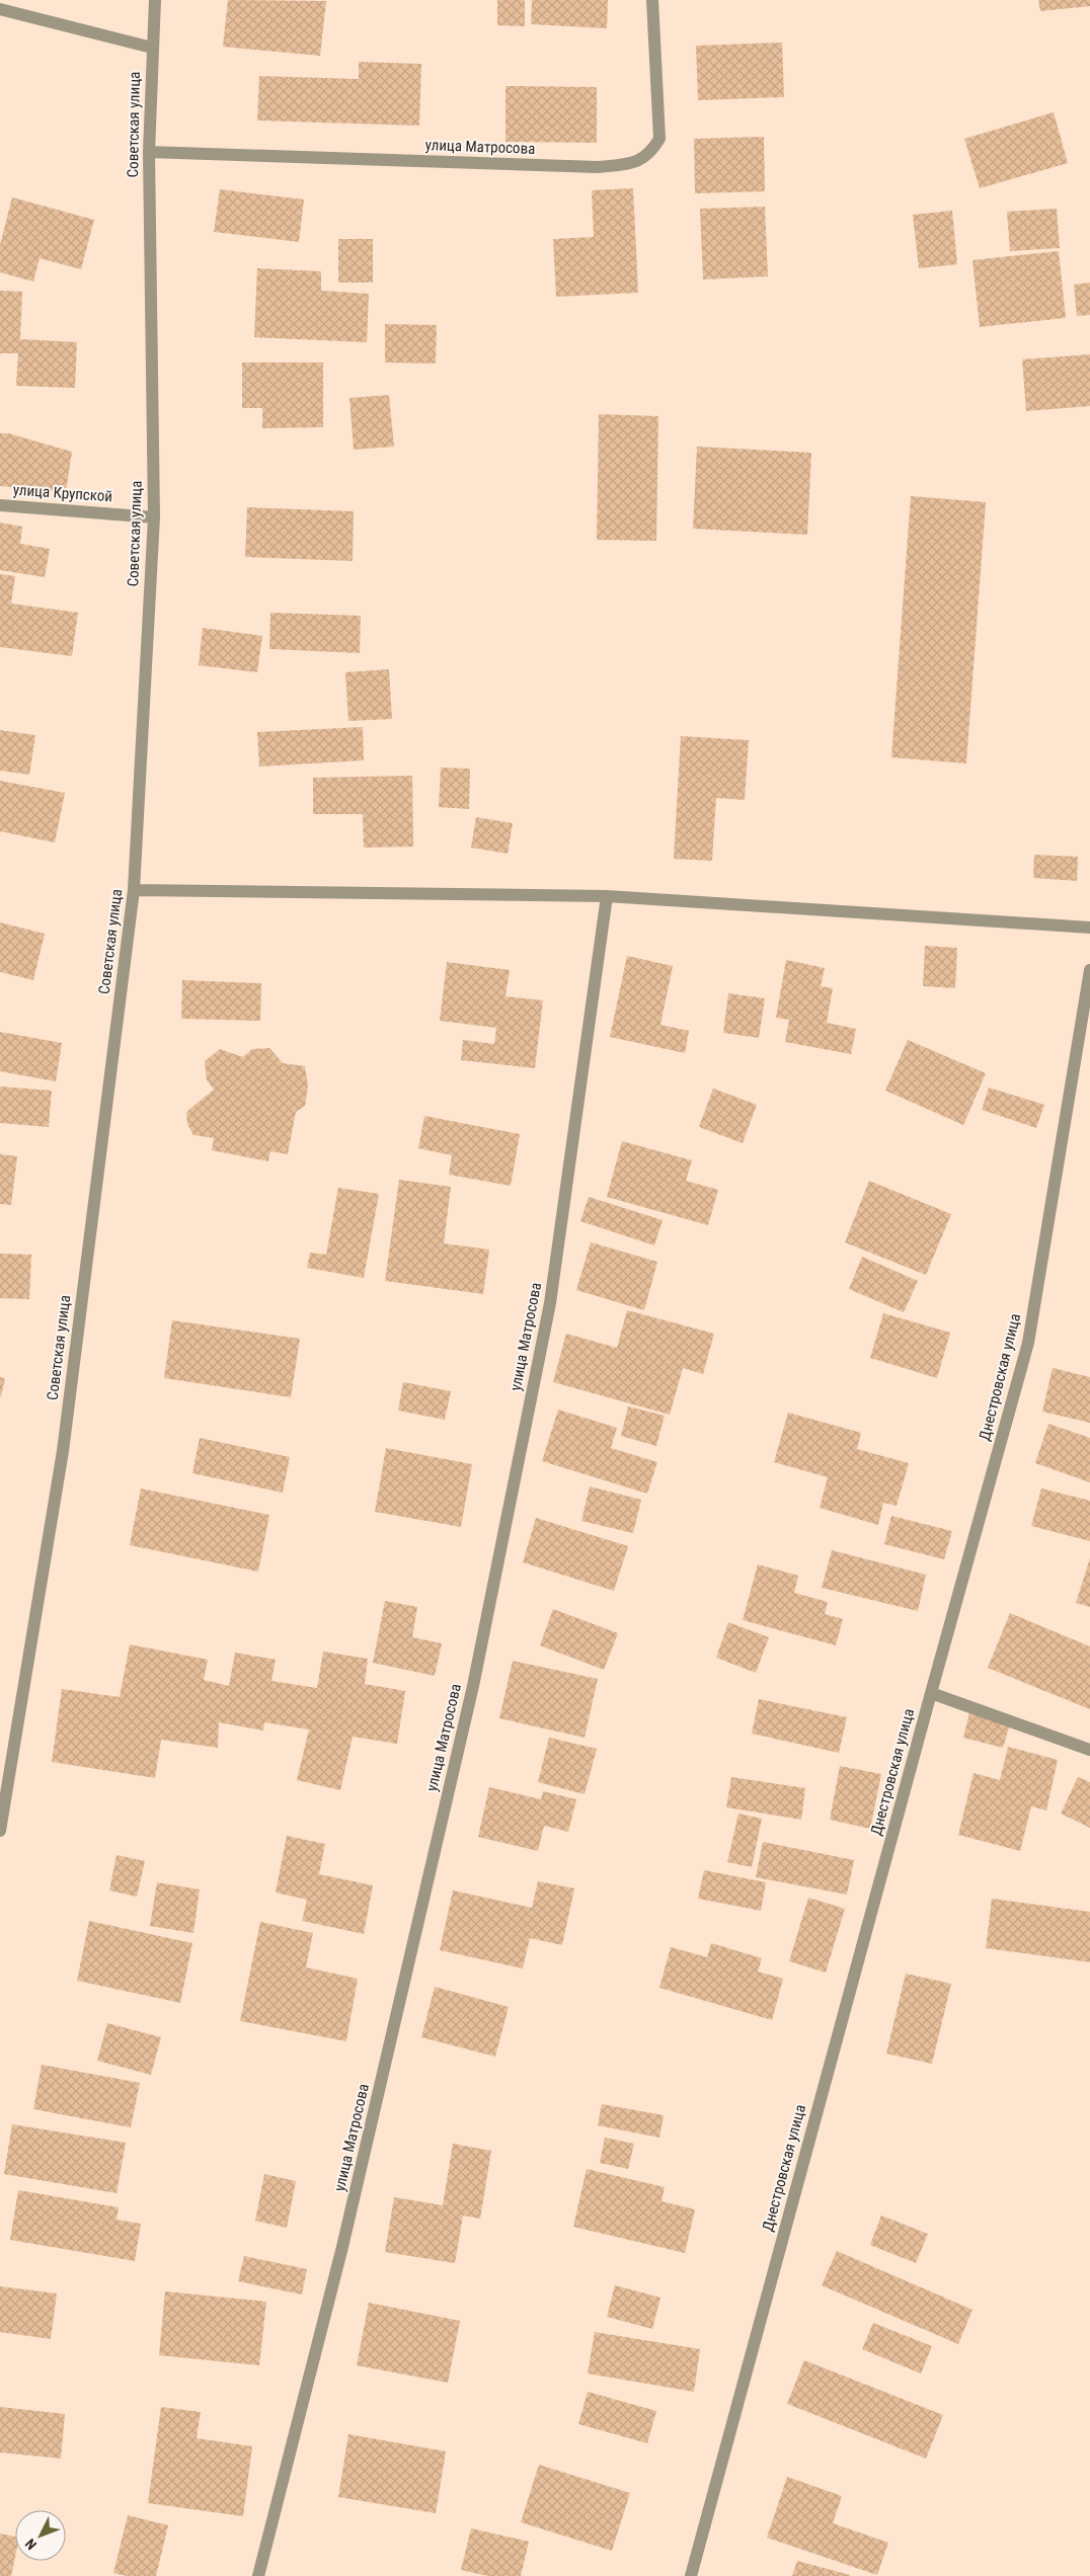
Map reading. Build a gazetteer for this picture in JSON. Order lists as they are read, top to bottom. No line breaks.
{"streets":{"street":["Советская улица","улица Матросова","улица Крупской","Днестровская улица"]},"crossings":[["Советская улица","улица Матросова"],["Советская улица","улица Крупской"]],"north":"bottom left"}
